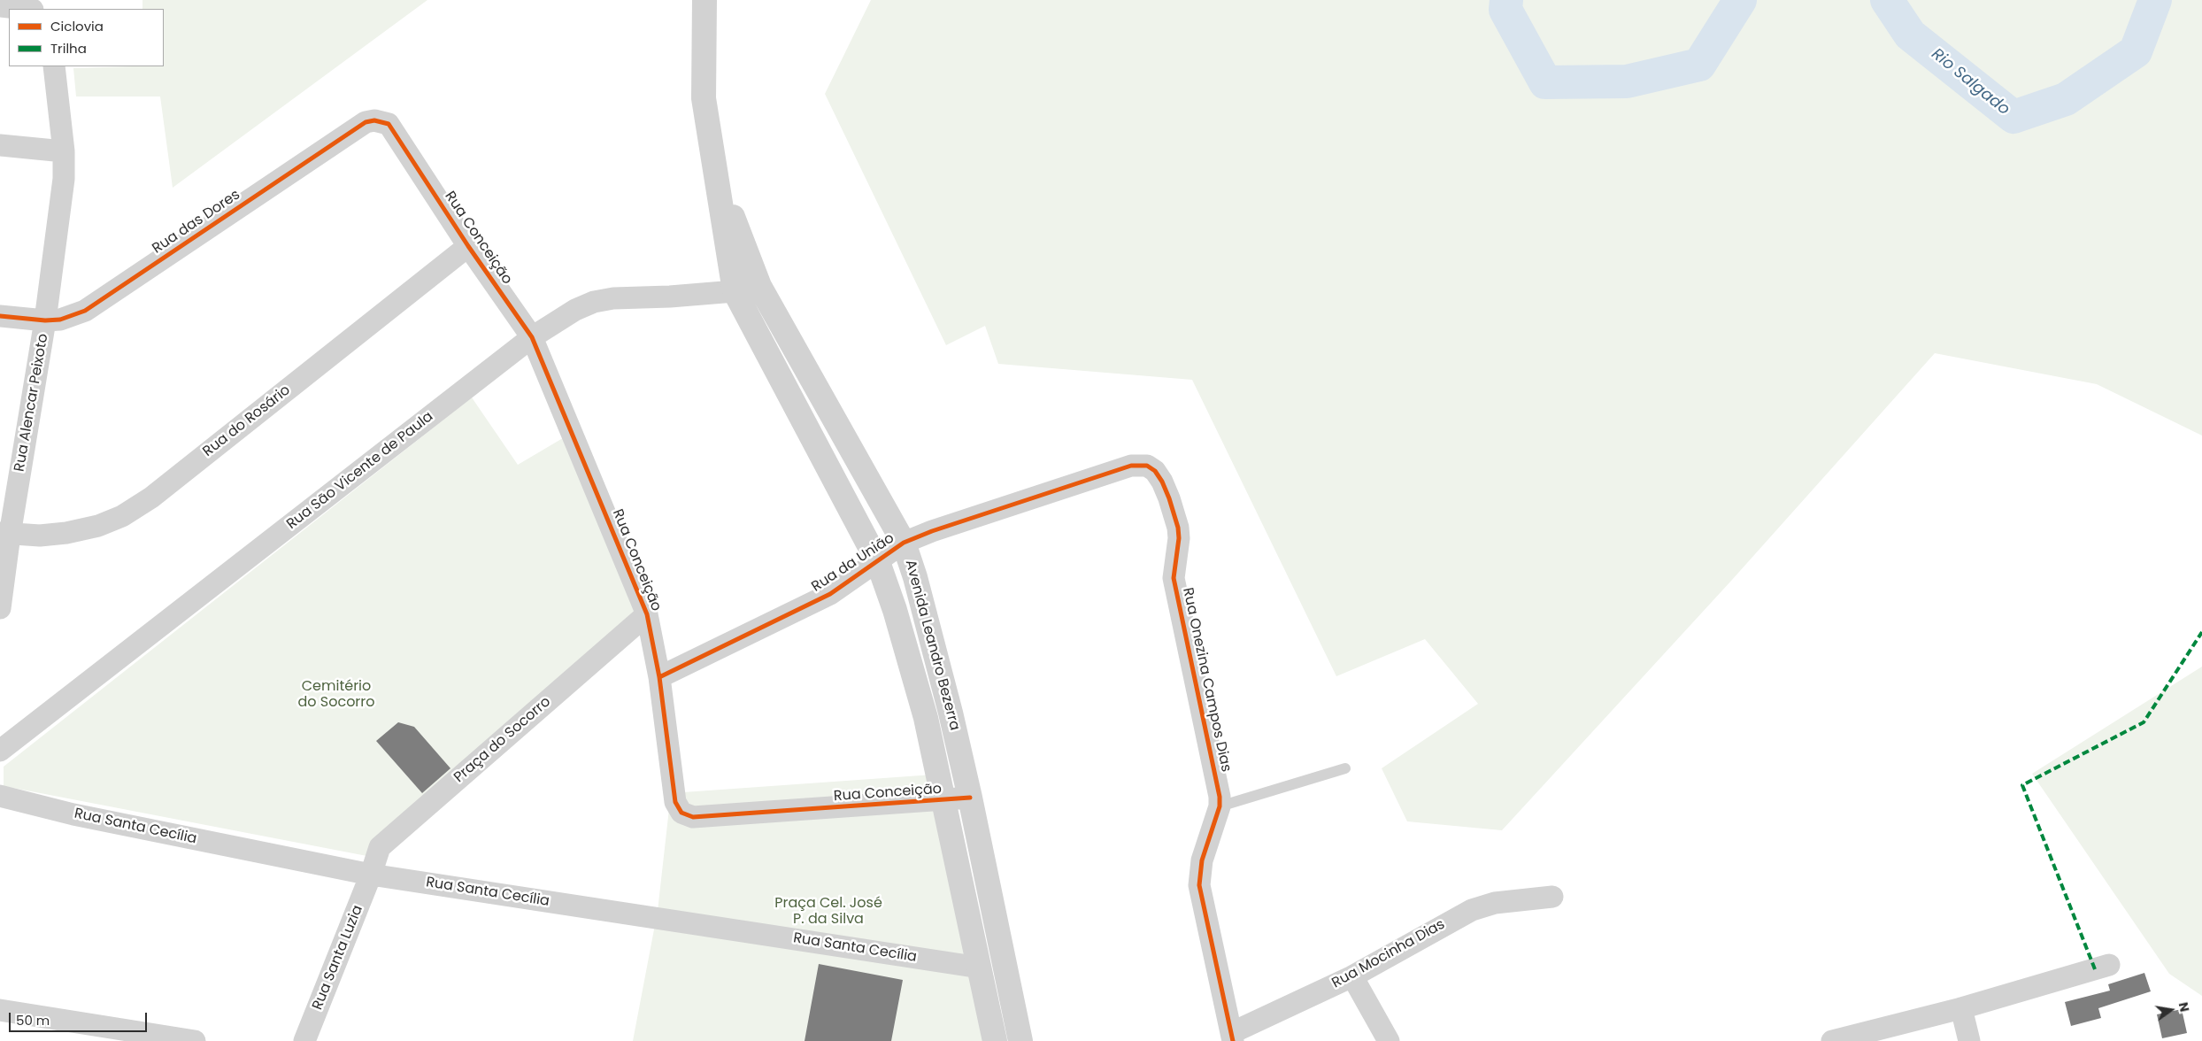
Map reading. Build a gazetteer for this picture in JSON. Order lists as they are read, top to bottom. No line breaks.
{"streets":{"street":["Rua das Dores","Rua Conceição","Rua Alencar Peixoto","Rua do Rosário","Rua São Vicente de Paula","Rua da União","Avenida Leandro Bezerra","Rua Onezina Campos Dias","Praça do Socorro","Rua Santa Cecília","Rua Mocinha Dias","Rua Santa Luzia"]},"crossings":[["Rua das Dores","Rua Conceição"],["Rua das Dores","Rua Alencar Peixoto"],["Rua Conceição","Rua do Rosário"],["Rua Conceição","Rua São Vicente de Paula"],["Rua Conceição","Rua da União"],["Rua Conceição","Avenida Leandro Bezerra"],["Rua Conceição","Praça do Socorro"],["Rua Alencar Peixoto","Rua do Rosário"],["Rua São Vicente de Paula","Avenida Leandro Bezerra"],["Rua da União","Avenida Leandro Bezerra"],["Rua da União","Rua Onezina Campos Dias"],["Avenida Leandro Bezerra","Rua Santa Cecília"],["Praça do Socorro","Rua Santa Cecília"],["Praça do Socorro","Rua Santa Luzia"],["Rua Santa Cecília","Rua Santa Luzia"]],"water":["Rio Salgado"],"parks":["Cemitério do Socorro","Praça Cel. José P. da Silva"],"legend":["Ciclovia","Trilha"],"scale_bar":"50 m","north":"right"}
